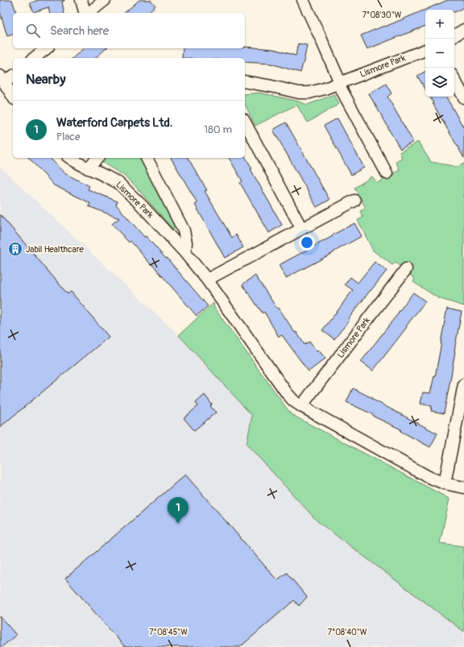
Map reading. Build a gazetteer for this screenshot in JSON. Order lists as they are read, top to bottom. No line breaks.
{"streets":{"street":["Lismore Park"]},"places":{"building":["Jabil Healthcare"]},"page":{"map_buttons":["+","−"],"search":"Search here","heading":"Nearby","list":[{"mark":"1","name":"Waterford Carpets Ltd.","note":"Place","value":"180 m"}],"pins":"1"},"coordinates":["7°08'30\"W","7°08'45\"W","7°08'40\"W"]}
